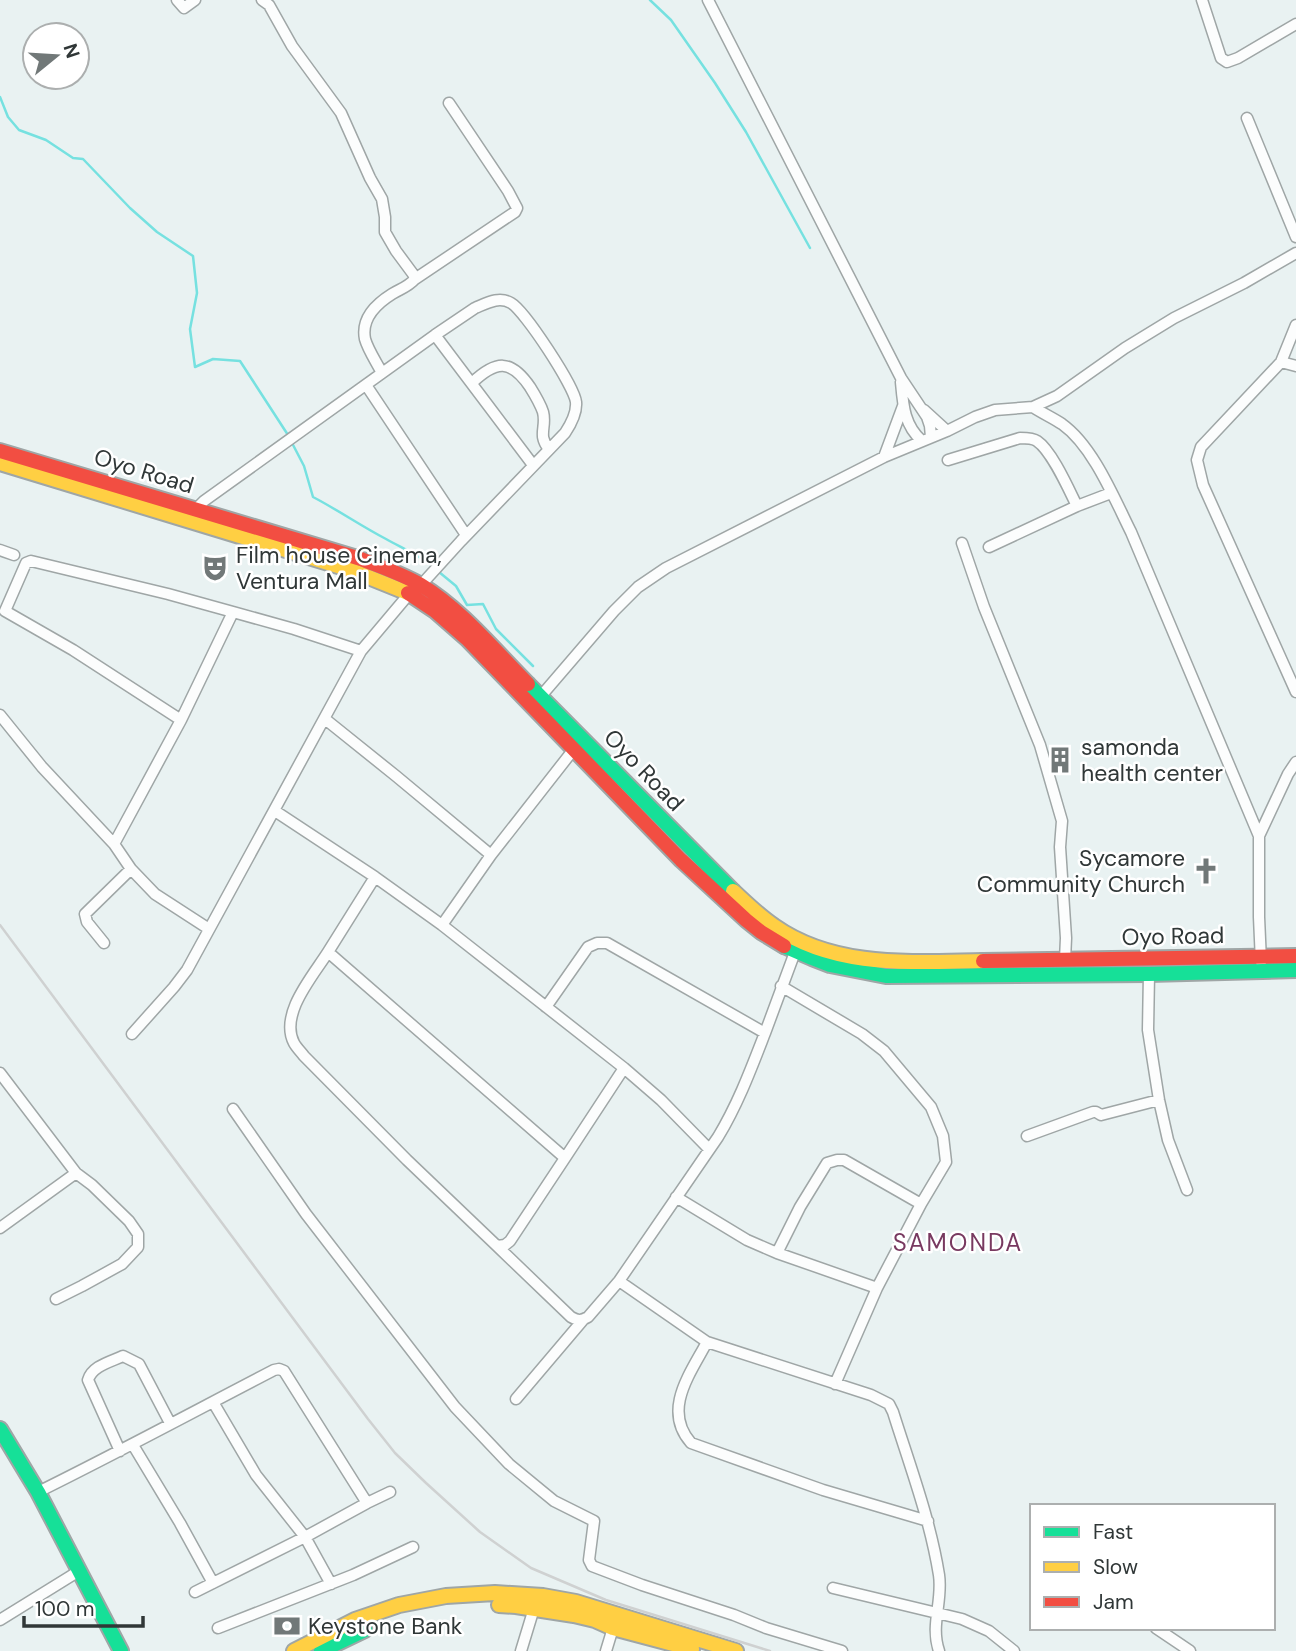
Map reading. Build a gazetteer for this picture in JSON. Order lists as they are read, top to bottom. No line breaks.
{"streets":{"main road":["Oyo Road"]},"districts":["SAMONDA"],"places":{"theatre":["Film house Cinema, Ventura Mall"],"building":["samonda health center"],"church":["Sycamore Community Church"],"bank":["Keystone Bank"]},"legend":["Fast","Slow","Jam"],"scale_bar":"100 m","north":"right"}
